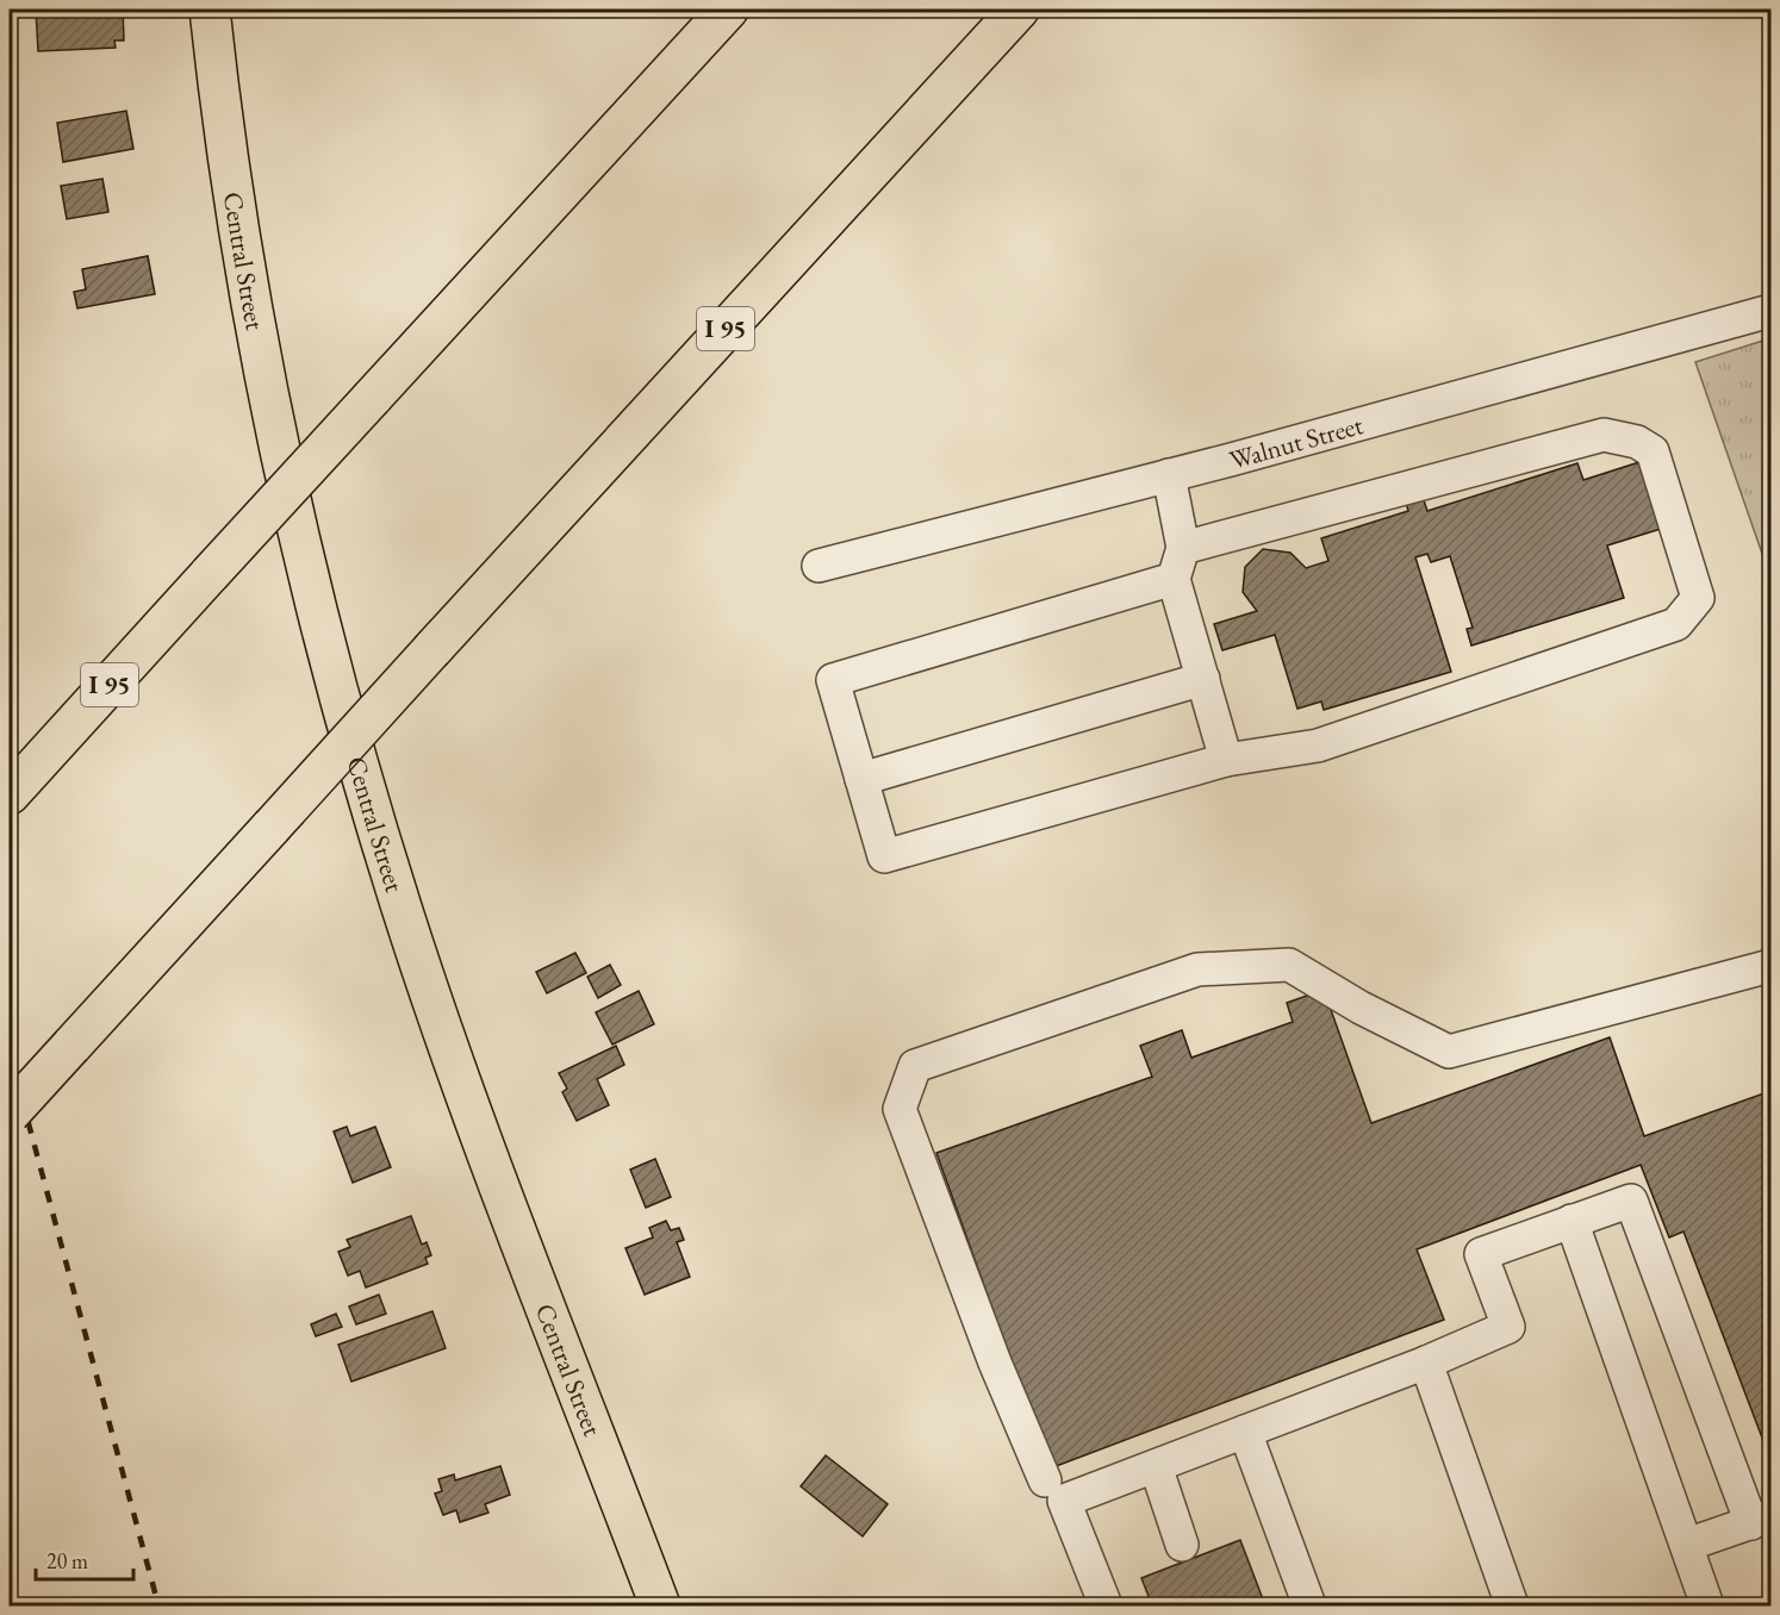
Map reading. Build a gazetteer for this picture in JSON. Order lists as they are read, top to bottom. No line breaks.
{"streets":{"main road":["Central Street","I 95"],"street":["Walnut Street"]},"scale_bar":"20 m"}
